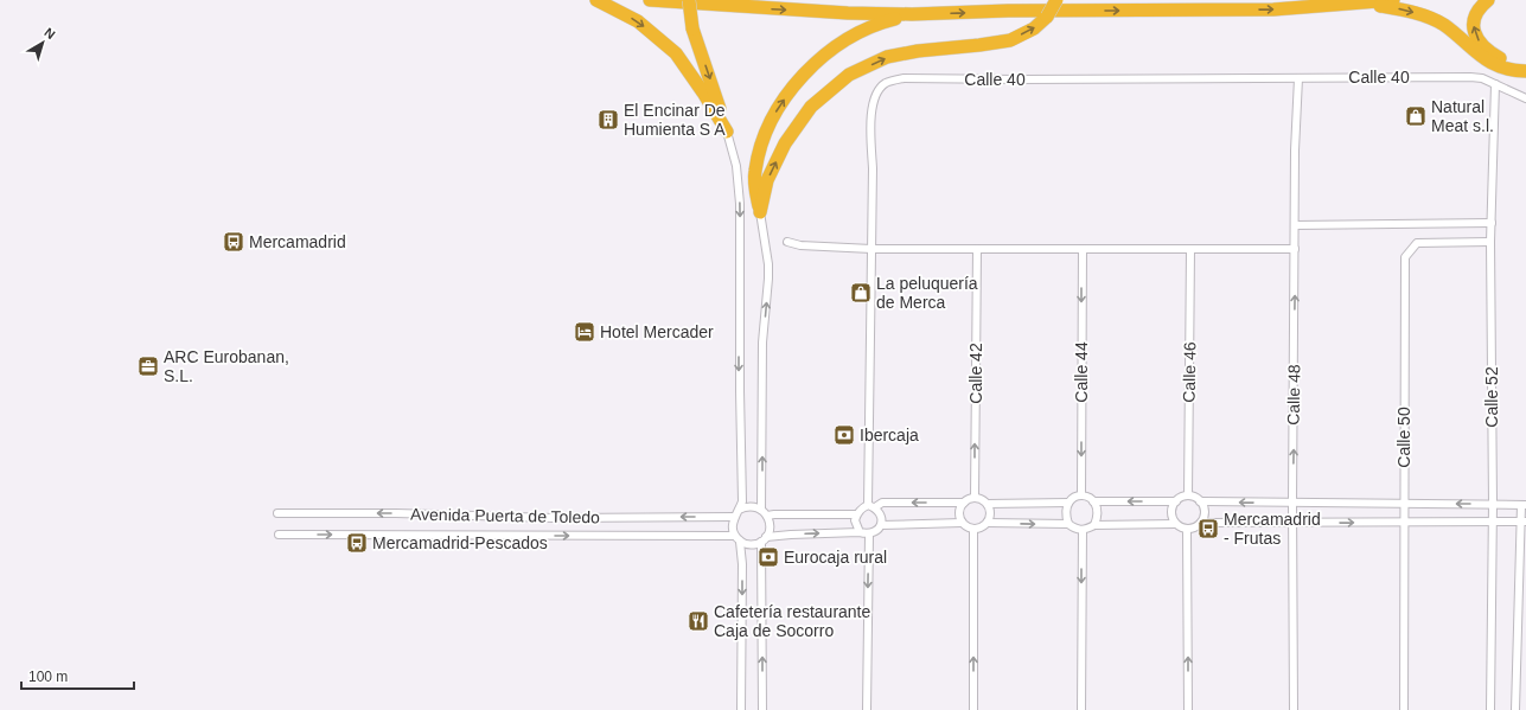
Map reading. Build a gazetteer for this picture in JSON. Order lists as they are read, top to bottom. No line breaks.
{"streets":{"street":["Calle 40","Calle 44","Calle 46","Calle 42","Calle 48","Calle 52","Calle 50","Avenida Puerta de Toledo"]},"crossings":[["Calle 40","Calle 48"],["Calle 40","Calle 52"],["Calle 52","Calle 50"]],"one_way":["Calle 44","Calle 42","Calle 48"],"places":{"shop":["Natural Meat s.l.","La peluquería de Merca"],"building":["El Encinar De Humienta S A"],"bus stop":["Mercamadrid","Mercamadrid - Frutas","Mercamadrid-Pescados"],"hotel":["Hotel Mercader"],"office":["ARC Eurobanan, S.L."],"bank":["Ibercaja","Eurocaja rural"],"restaurant":["Cafetería restaurante Caja de Socorro"]},"scale_bar":"100 m","north":"top right"}
